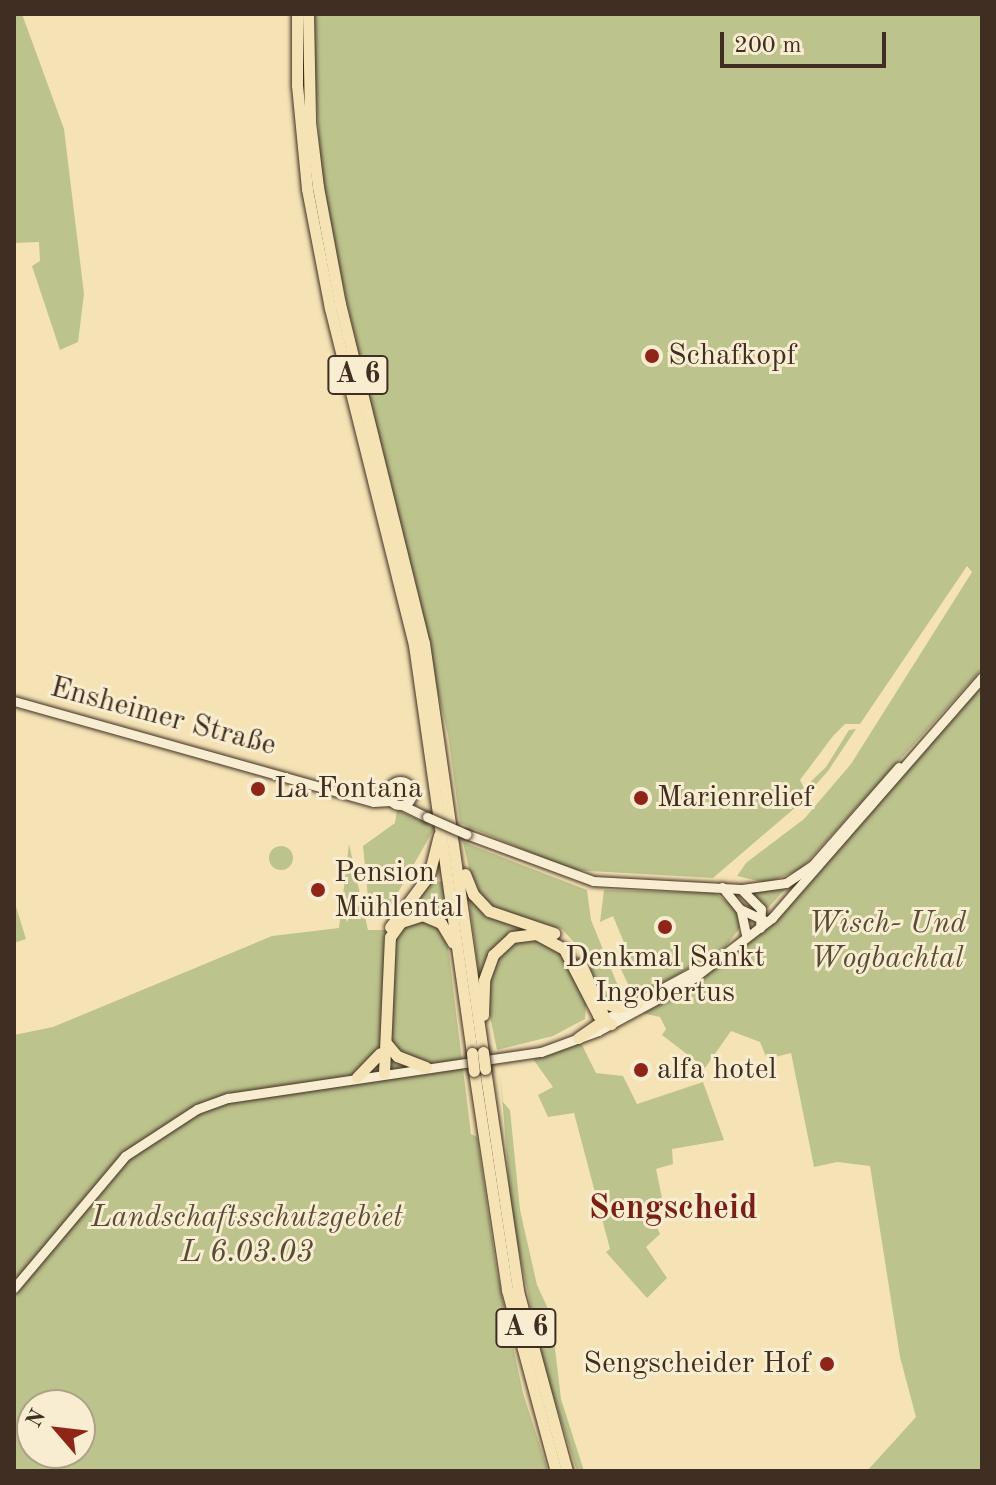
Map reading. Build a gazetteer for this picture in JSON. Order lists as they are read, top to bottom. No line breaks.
{"streets":{"highway":["A 6"],"main road":["Ensheimer Straße"]},"districts":["Sengscheid"],"parks":["Wisch- Und Wogbachtal","Landschaftsschutzgebiet L 6.03.03"],"places":["Schafkopf","La Fontana","Marienrelief","Pension Mühlental","Denkmal Sankt Ingobertus","alfa hotel","Sengscheider Hof"],"scale_bar":"200 m","north":"top left"}
